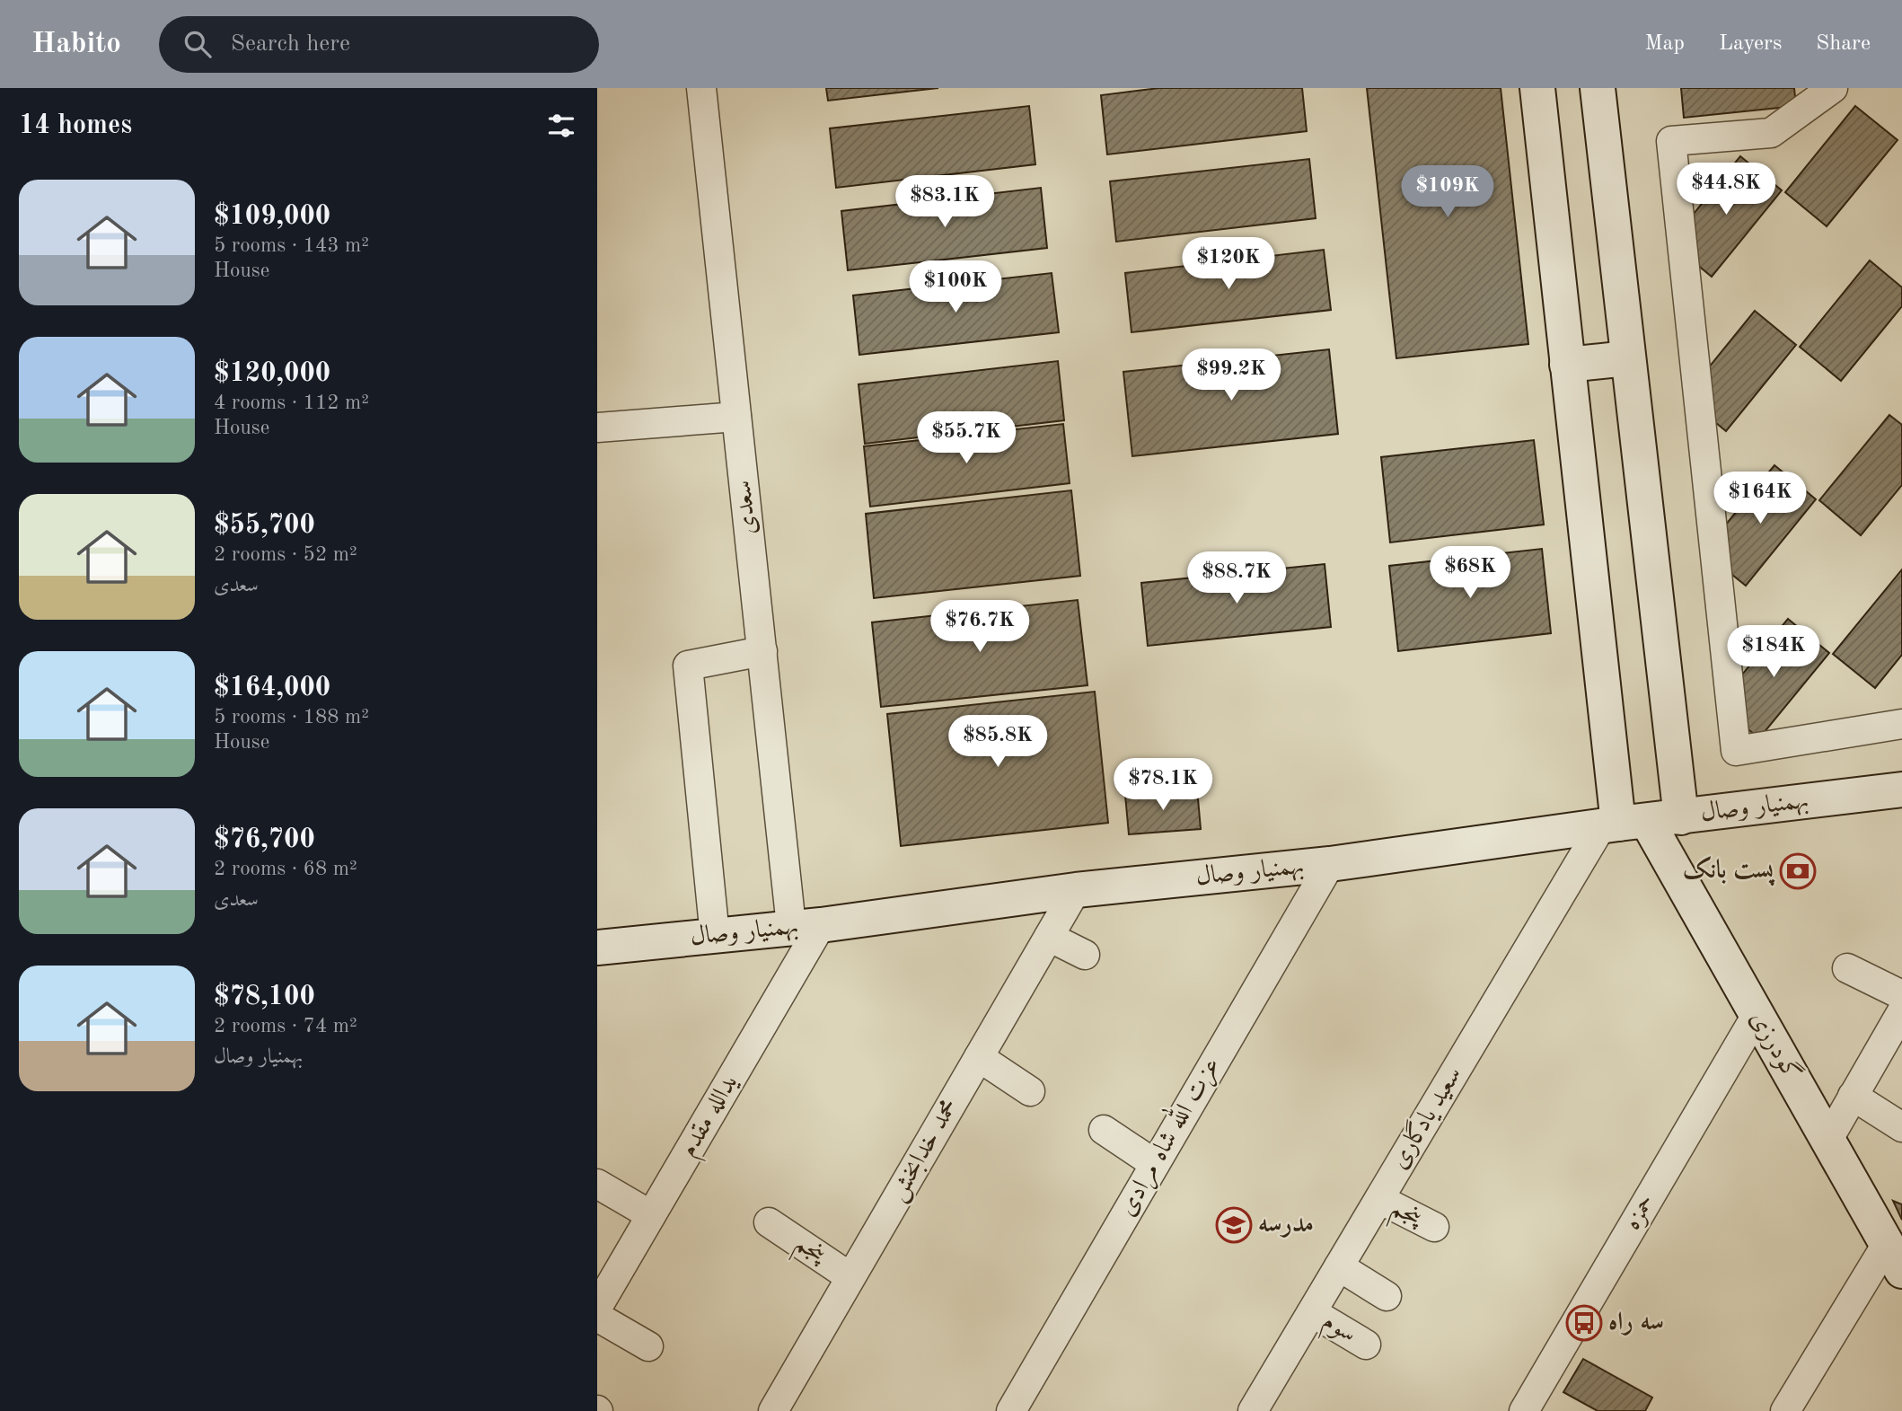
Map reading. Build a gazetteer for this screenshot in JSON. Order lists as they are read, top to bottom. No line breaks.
{"streets":{"street":["سعدی","بهمنیار وصال","گودرزی","یدالله مقدم","سعید یادگاری","عزت الله شاه مرادی","محمد خدابخش","حمزه","پنجم","سوم"]},"crossings":[["سعدی","بهمنیار وصال"],["سعدی","یدالله مقدم"],["بهمنیار وصال","گودرزی"],["بهمنیار وصال","یدالله مقدم"],["بهمنیار وصال","سعید یادگاری"],["بهمنیار وصال","عزت الله شاه مرادی"],["بهمنیار وصال","محمد خدابخش"],["گودرزی","سعید یادگاری"],["گودرزی","حمزه"],["سعید یادگاری","پنجم"],["سعید یادگاری","سوم"],["محمد خدابخش","پنجم"]],"places":{"bank":["پست بانک"],"school or university":["مدرسه"],"bus stop":["سه راه"]},"page":{"header":"Habito","search":"Search here","nav":["Map","Layers","Share"],"heading":"14 homes","price":["$44.8K","$109K","$83.1K","$120K","$100K","$99.2K","$55.7K","$164K","$68K","$88.7K","$76.7K","$184K","$85.8K","$78.1K"],"list":[{"name":"$109,000","note":"5 rooms · 143 m² · House"},{"name":"$120,000","note":"4 rooms · 112 m² · House"},{"name":"$55,700","note":"2 rooms · 52 m² · سعدی"},{"name":"$164,000","note":"5 rooms · 188 m² · House"},{"name":"$76,700","note":"2 rooms · 68 m² · سعدی"},{"name":"$78,100","note":"2 rooms · 74 m² · بهمنیار وصال"}]}}
